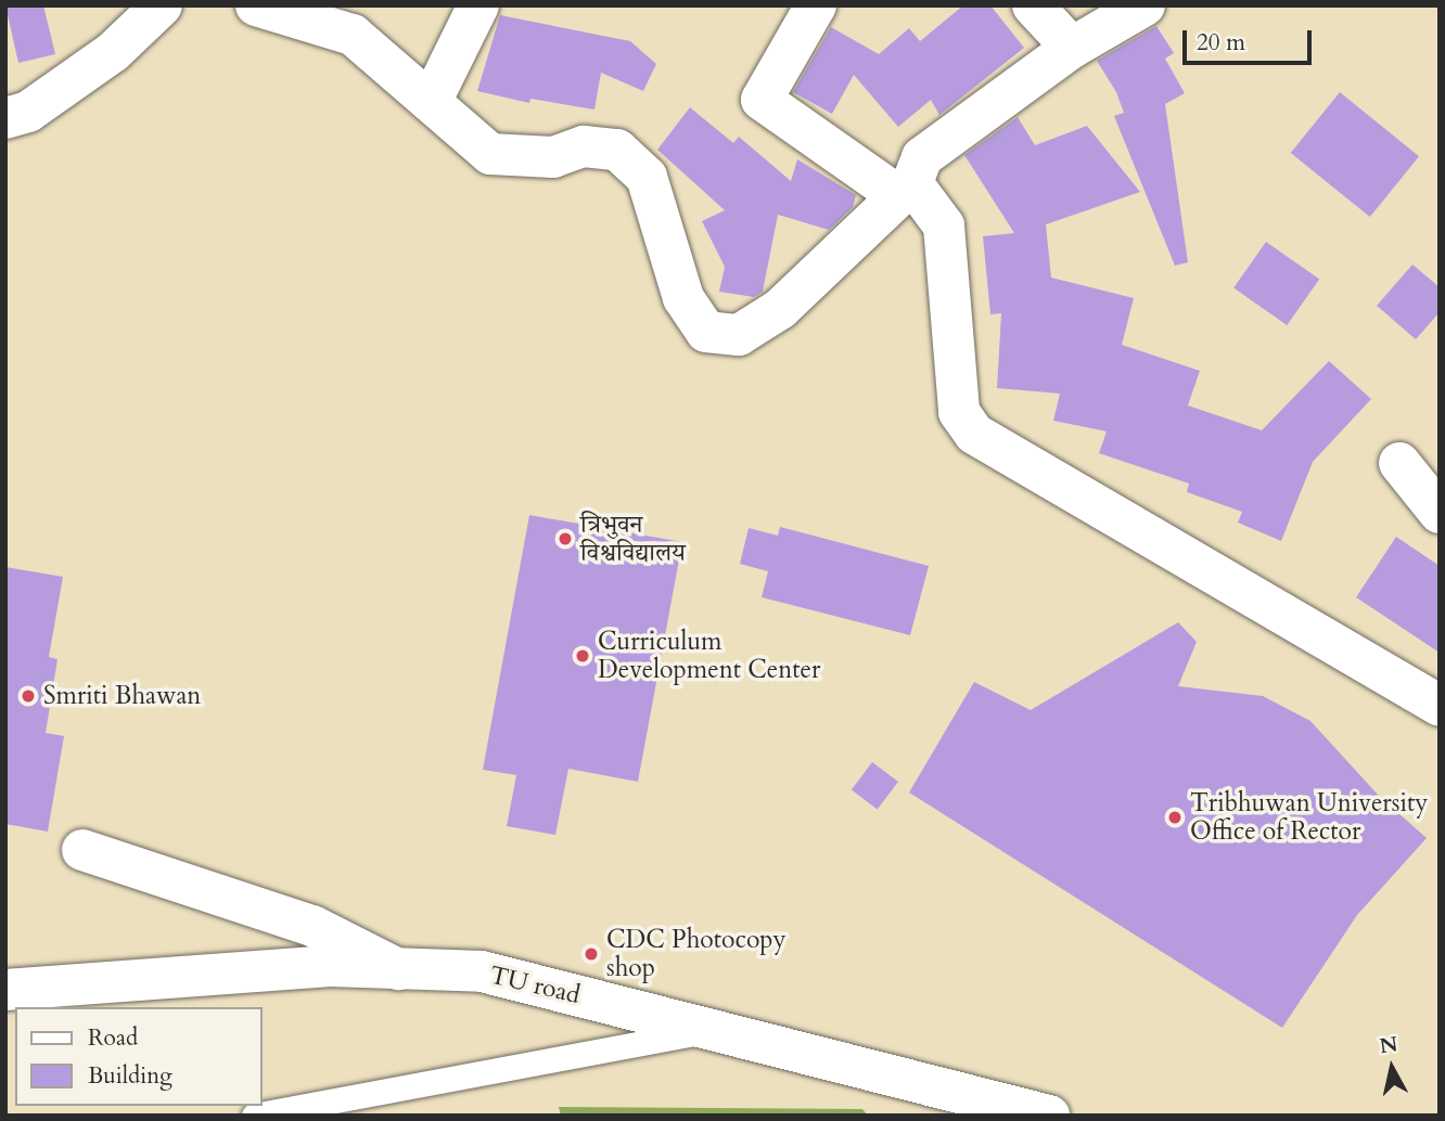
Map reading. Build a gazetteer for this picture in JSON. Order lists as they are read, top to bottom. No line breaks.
{"streets":{"street":["TU road"]},"places":["त्रिभुवन विश्वविद्यालय","Curriculum Development Center","Smriti Bhawan","Tribhuwan University Office of Rector","CDC Photocopy shop"],"legend":["Road","Building"],"scale_bar":"20 m","north":"top"}
